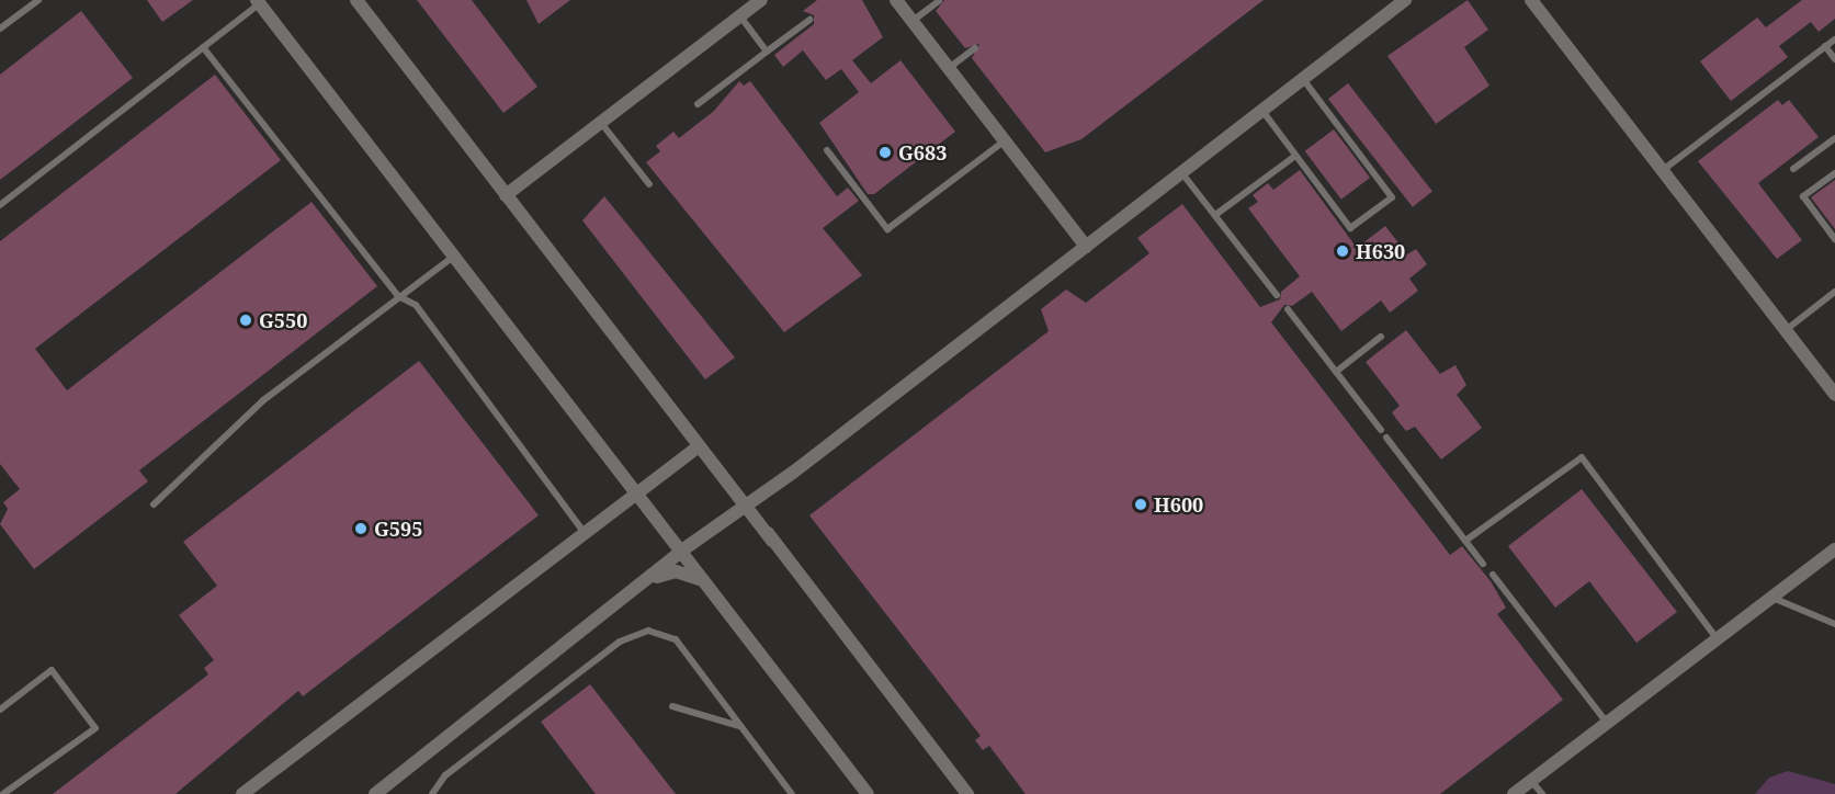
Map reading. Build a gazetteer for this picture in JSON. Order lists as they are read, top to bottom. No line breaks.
{"places":["G683","H630","G550","H600","G595"]}
